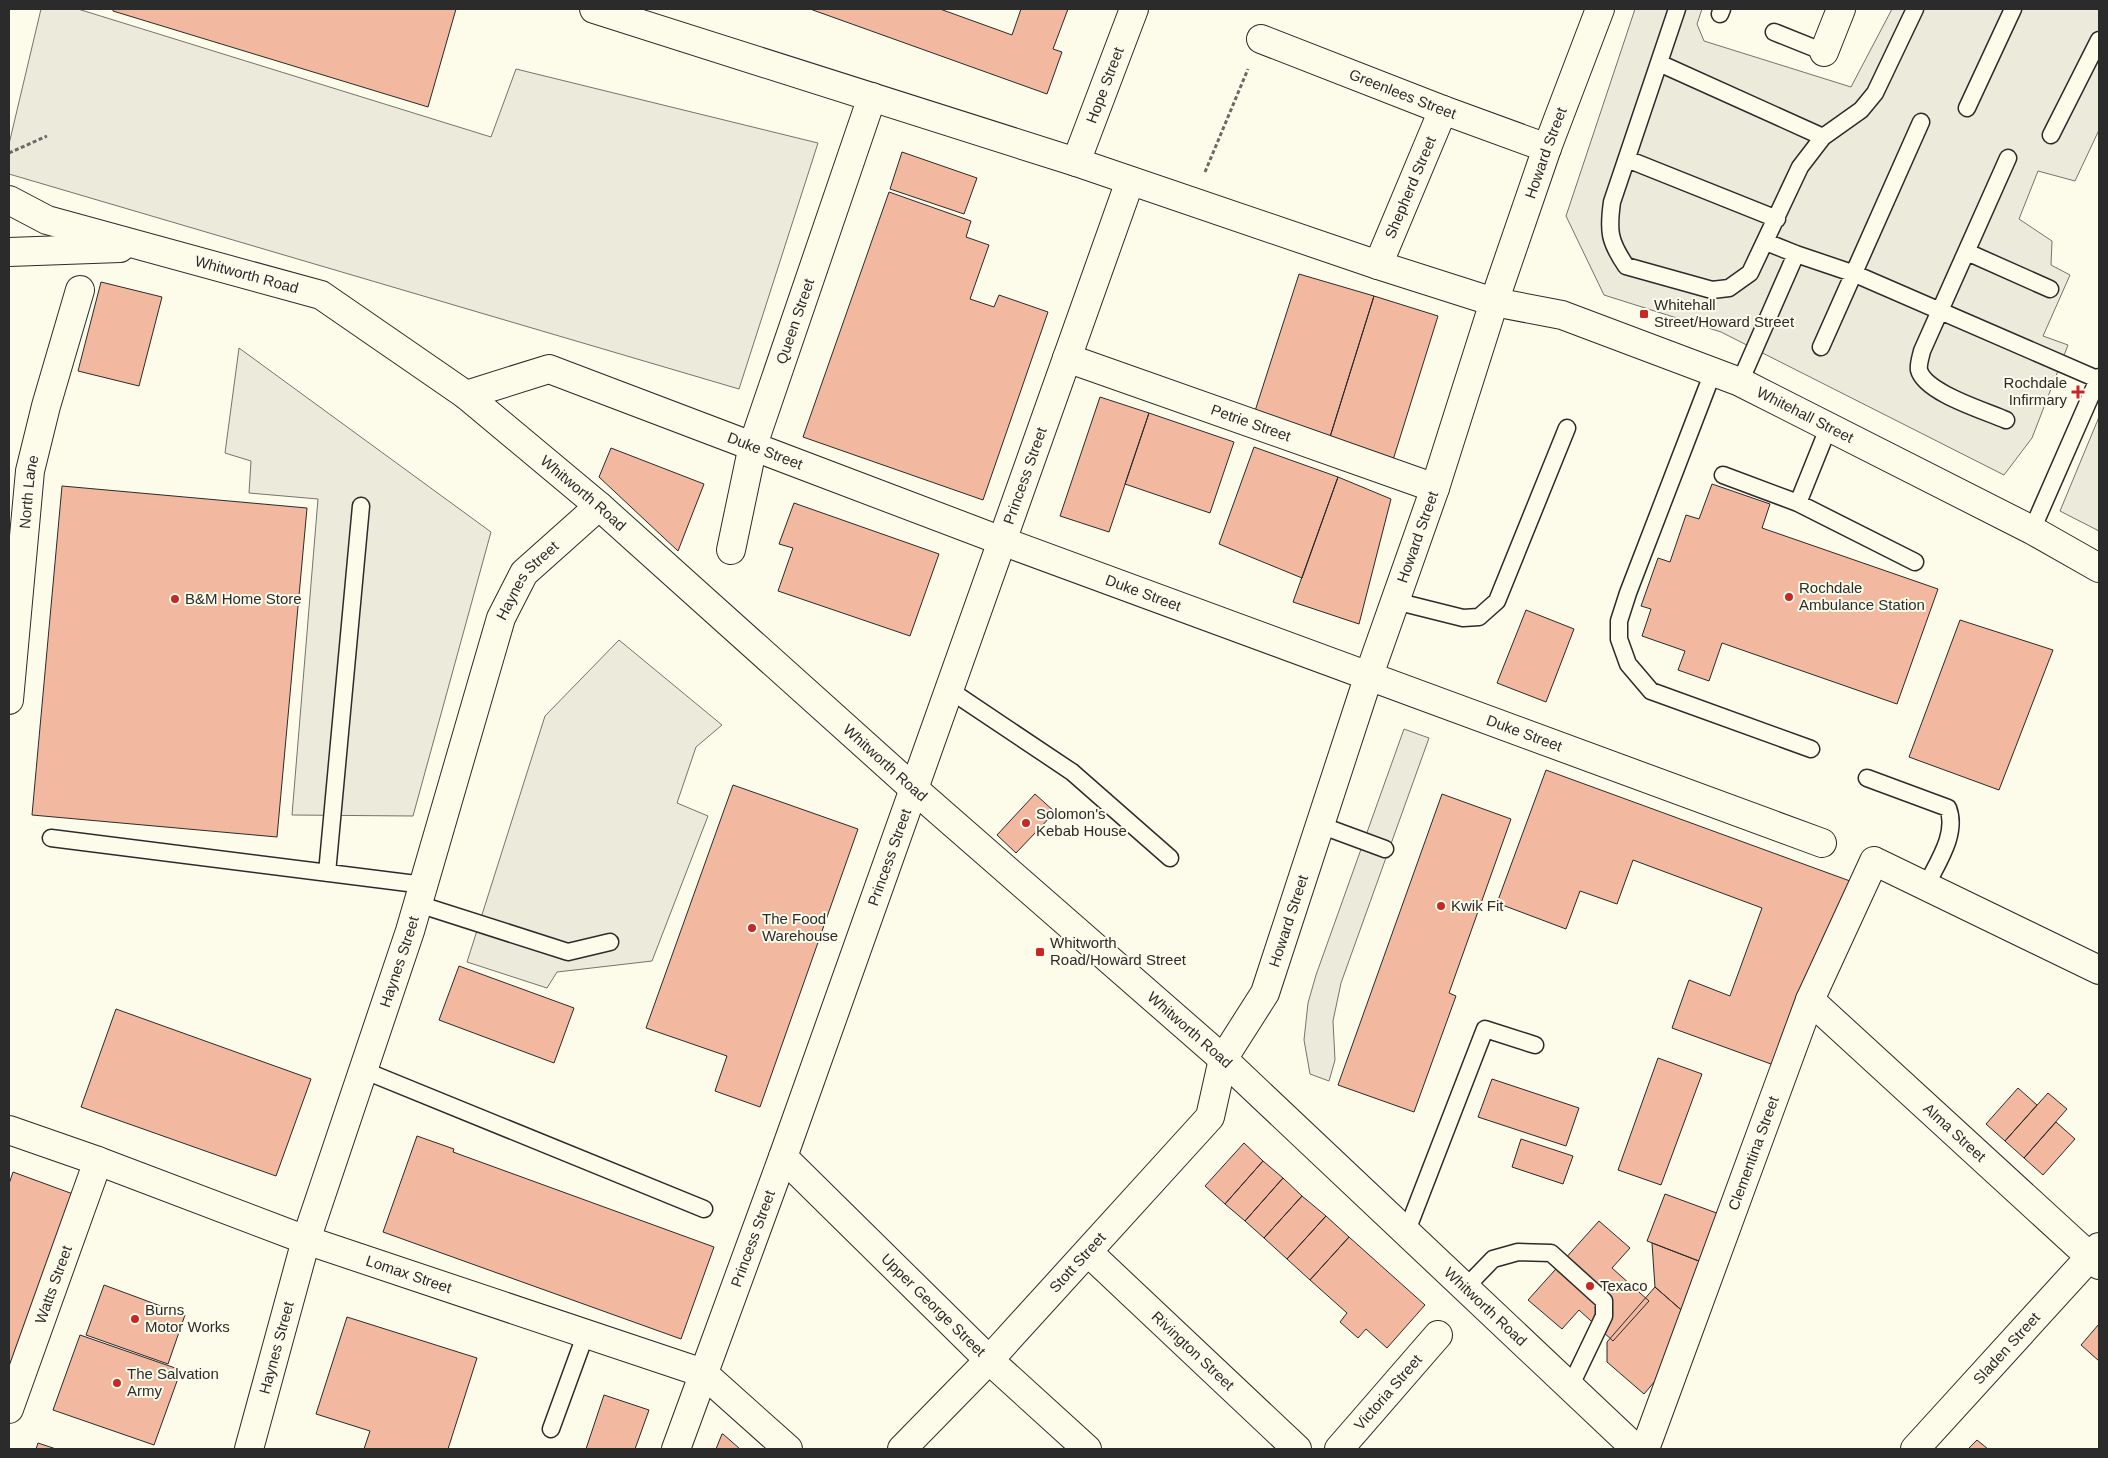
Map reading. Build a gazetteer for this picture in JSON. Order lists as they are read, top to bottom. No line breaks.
{"streets":{"street":["Hope Street","Greenlees Street","Howard Street","Shepherd Street","Whitworth Road","Queen Street","Whitehall Street","Petrie Street","Duke Street","Princess Street","North Lane","Haynes Street","Alma Street","Clementina Street","Stott Street","Lomax Street","Watts Street","Upper George Street","Sladen Street","Rivington Street","Victoria Street"]},"crossings":[["Hope Street","Whitehall Street"],["Greenlees Street","Howard Street"],["Greenlees Street","Shepherd Street"],["Howard Street","Whitworth Road"],["Howard Street","Whitehall Street"],["Howard Street","Petrie Street"],["Howard Street","Duke Street"],["Howard Street","Stott Street"],["Shepherd Street","Whitehall Street"],["Whitworth Road","Duke Street"],["Whitworth Road","Princess Street"],["Whitworth Road","Haynes Street"],["Whitworth Road","Stott Street"],["Queen Street","Whitehall Street"],["Queen Street","Duke Street"],["Whitehall Street","Princess Street"],["Petrie Street","Princess Street"],["Duke Street","Princess Street"],["Princess Street","Lomax Street"],["Princess Street","Upper George Street"],["Haynes Street","Lomax Street"],["Alma Street","Clementina Street"],["Alma Street","Sladen Street"],["Stott Street","Upper George Street"],["Stott Street","Rivington Street"],["Lomax Street","Watts Street"]],"places":{"transit":["Whitehall Street/Howard Street","Whitworth Road/Howard Street"],"health":["Rochdale Infirmary"],"other":["Rochdale Ambulance Station","B&M Home Store","Solomon's Kebab House","Kwik Fit","The Food Warehouse","Texaco","Burns Motor Works","The Salvation Army"]}}
